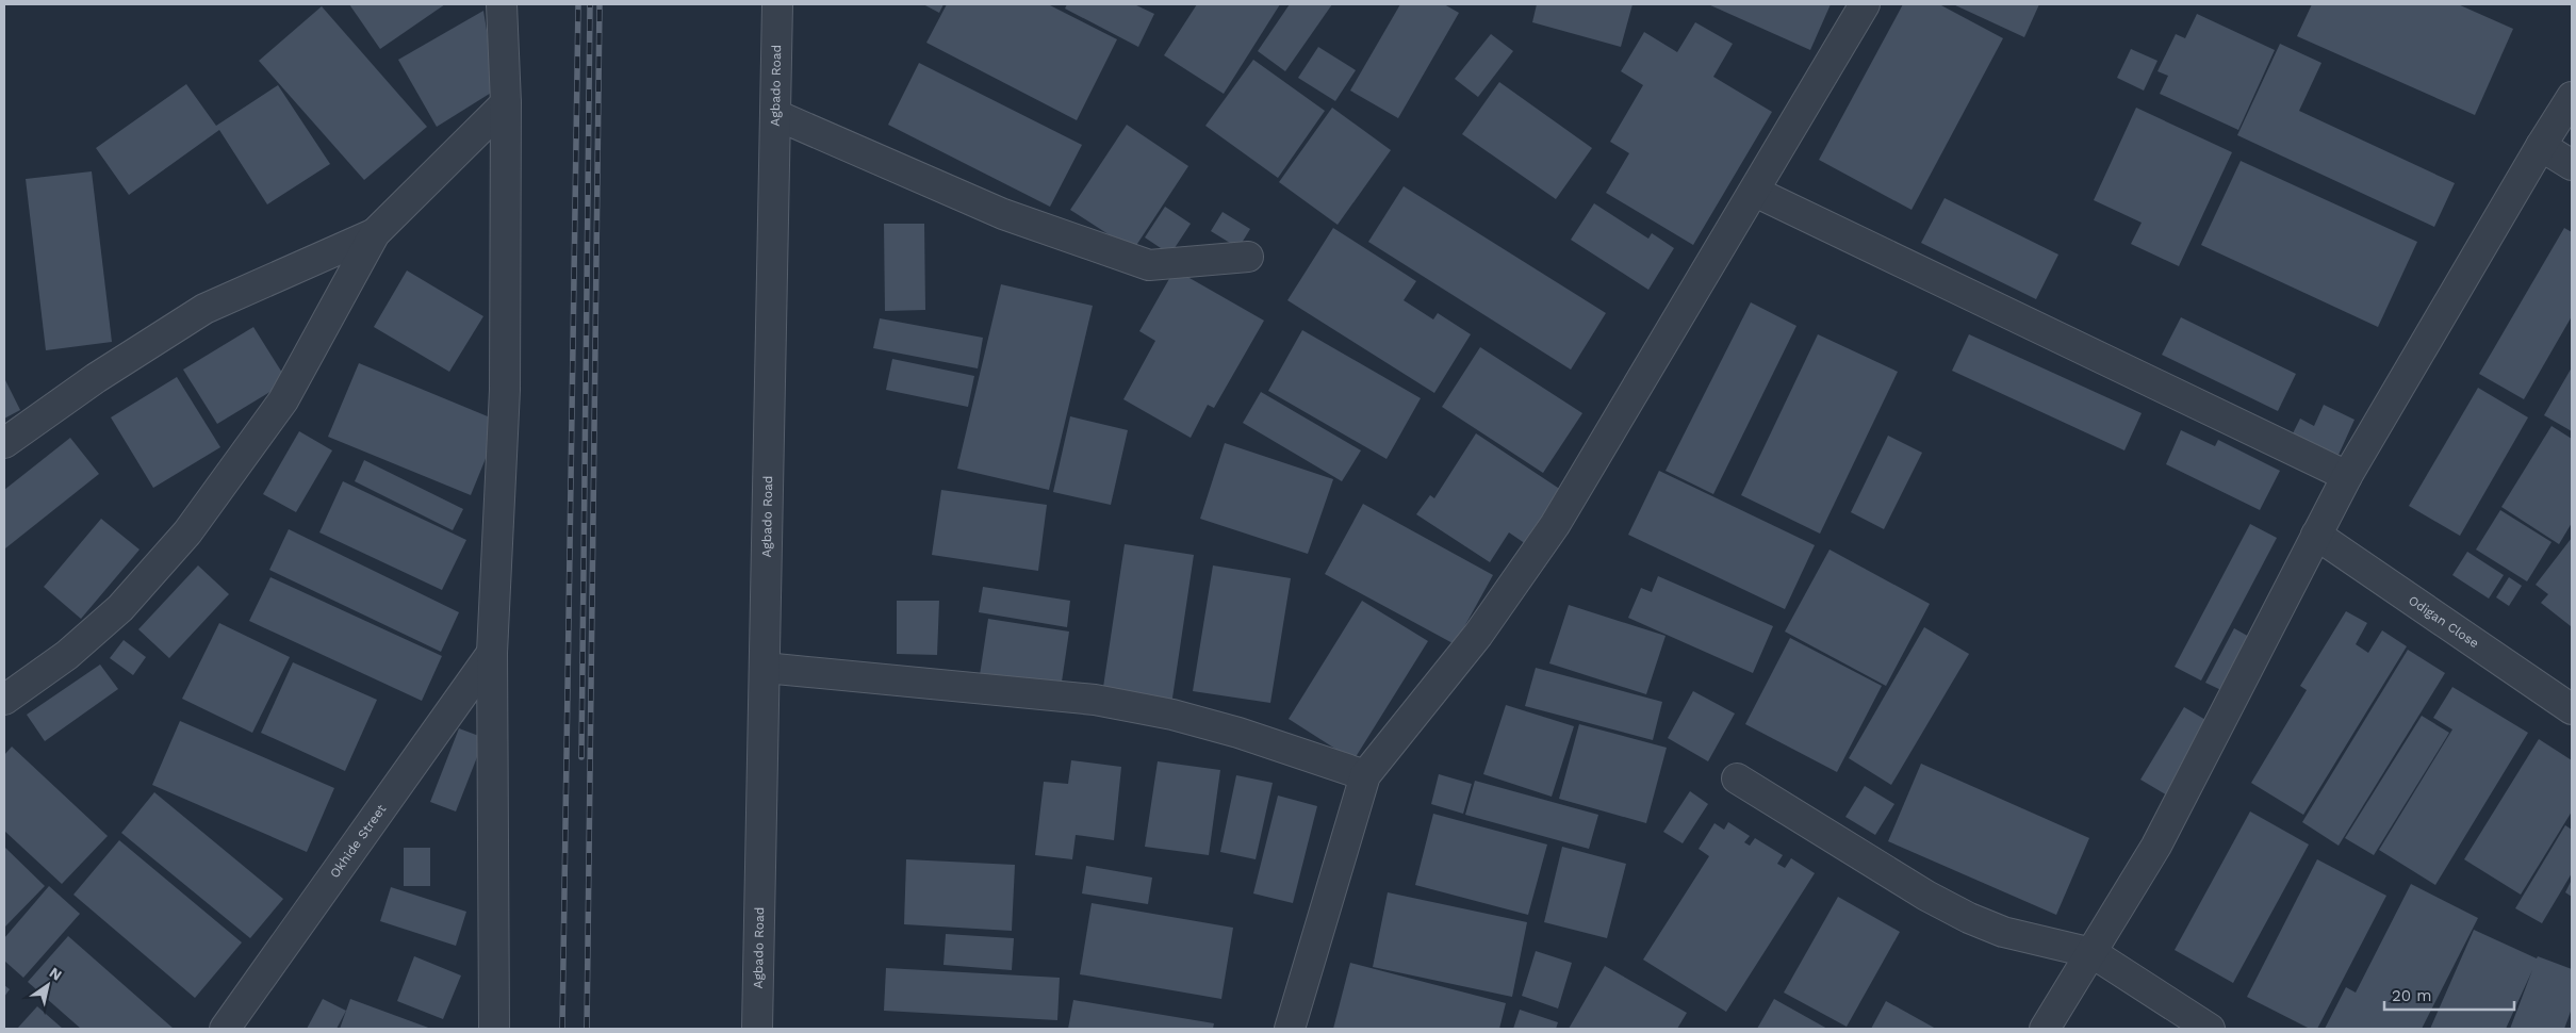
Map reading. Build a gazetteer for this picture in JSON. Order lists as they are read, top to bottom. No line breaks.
{"streets":{"street":["Agbado Road","Odigan Close","Okhide Street"]},"scale_bar":"20 m","north":"top right"}
